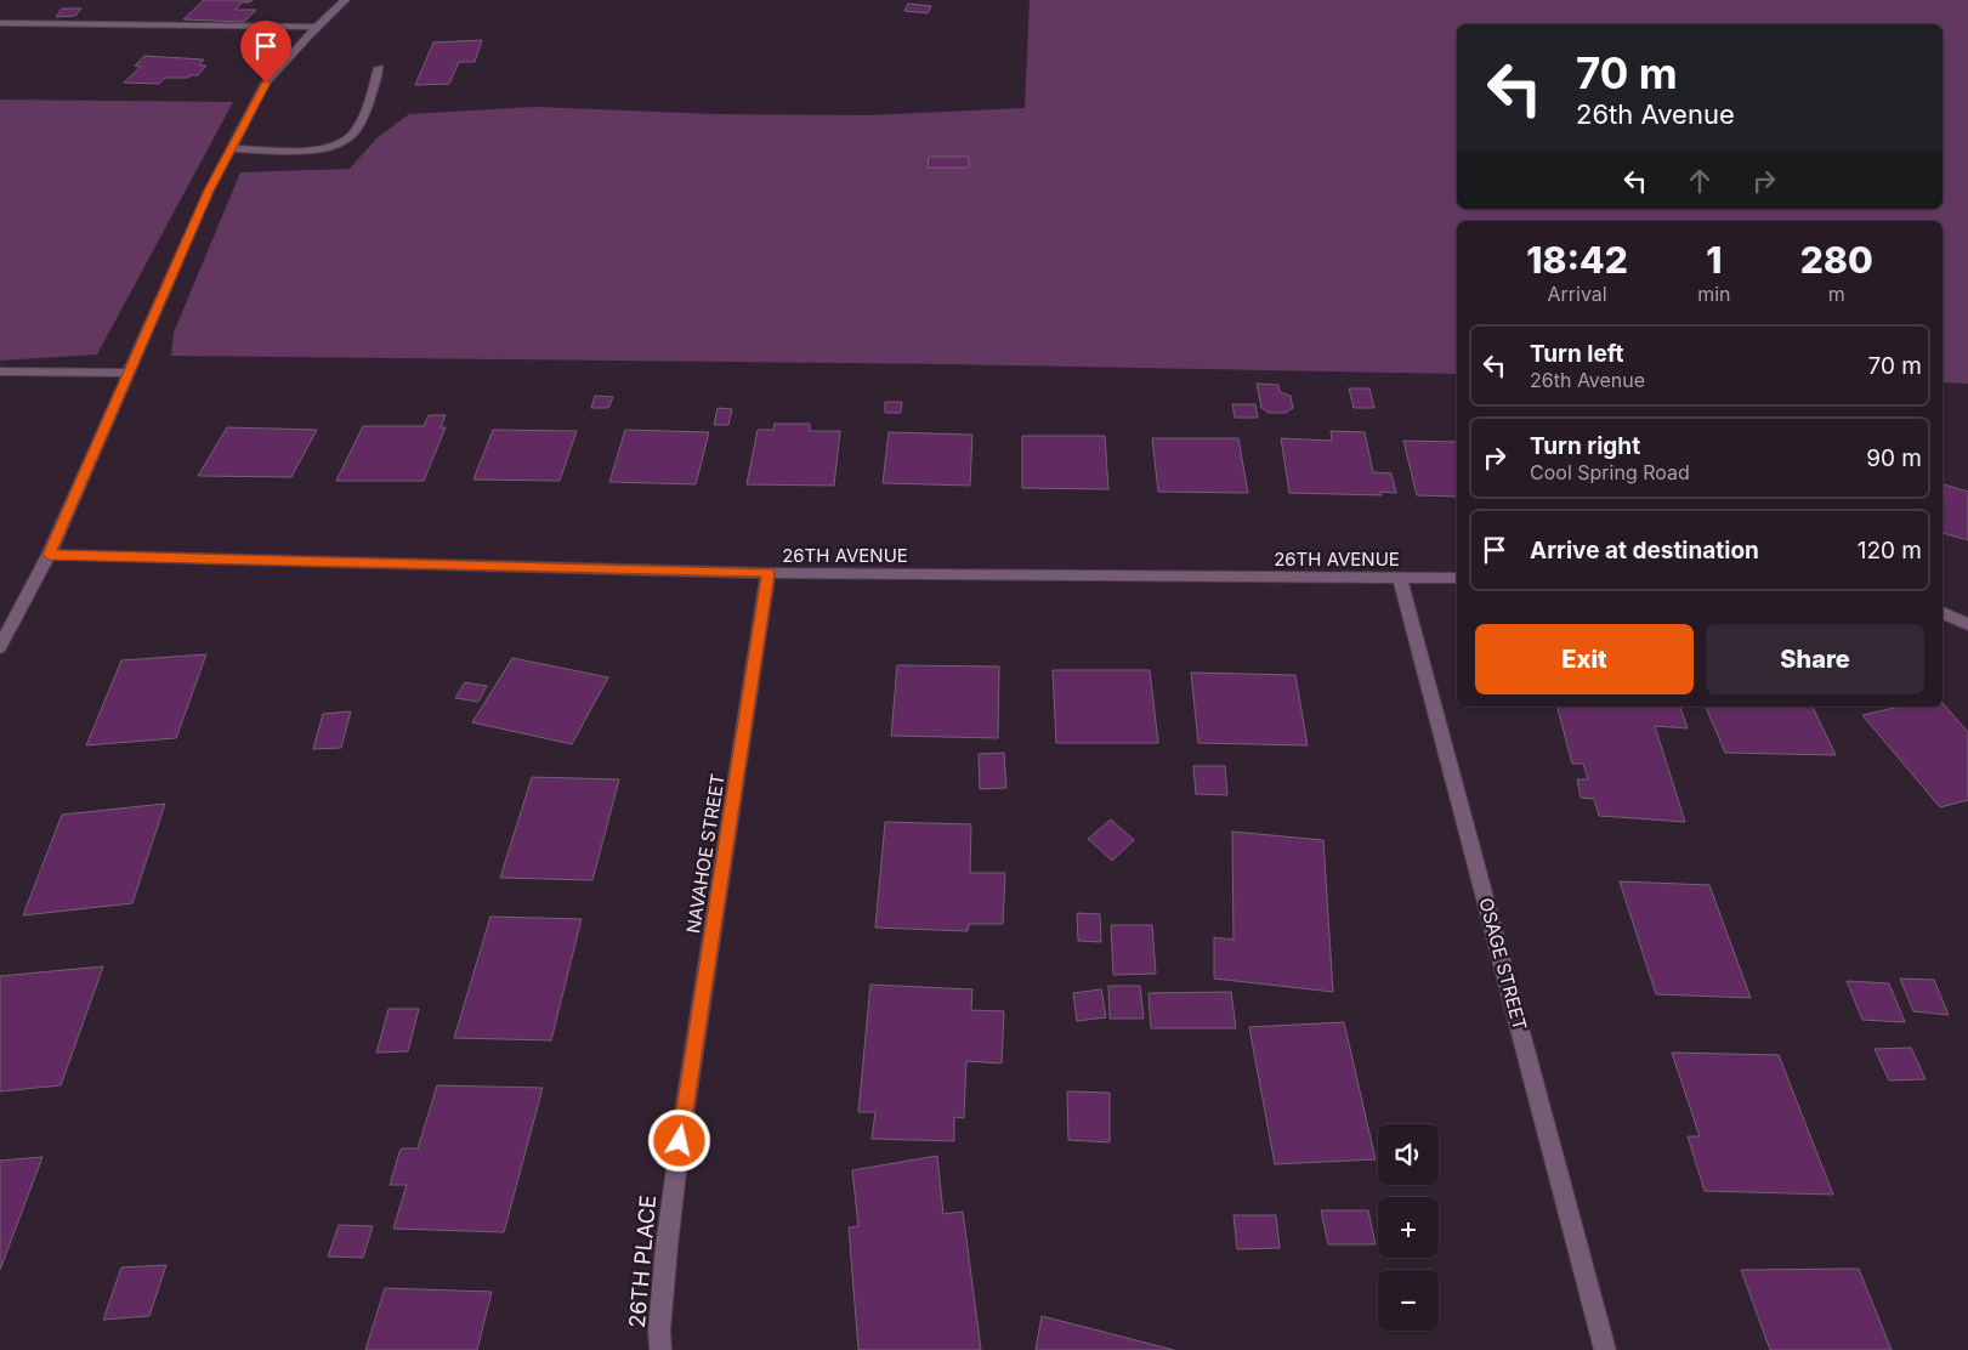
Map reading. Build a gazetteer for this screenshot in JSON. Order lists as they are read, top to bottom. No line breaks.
{"streets":{"street":["26TH AVENUE","NAVAHOE STREET","OSAGE STREET","26TH PLACE"]},"crossings":[["26TH AVENUE","NAVAHOE STREET"],["26TH AVENUE","OSAGE STREET"],["NAVAHOE STREET","26TH PLACE"]],"page":{"turn":["70 m","26th Avenue"],"eta":["18:42","Arrival","1","min","280","m"],"list":[{"name":"Turn left","note":"26th Avenue","value":"70 m"},{"name":"Turn right","note":"Cool Spring Road","value":"90 m"},{"name":"Arrive at destination","value":"120 m"}],"buttons":["Exit","Share"],"map_buttons":["+","−"]}}
